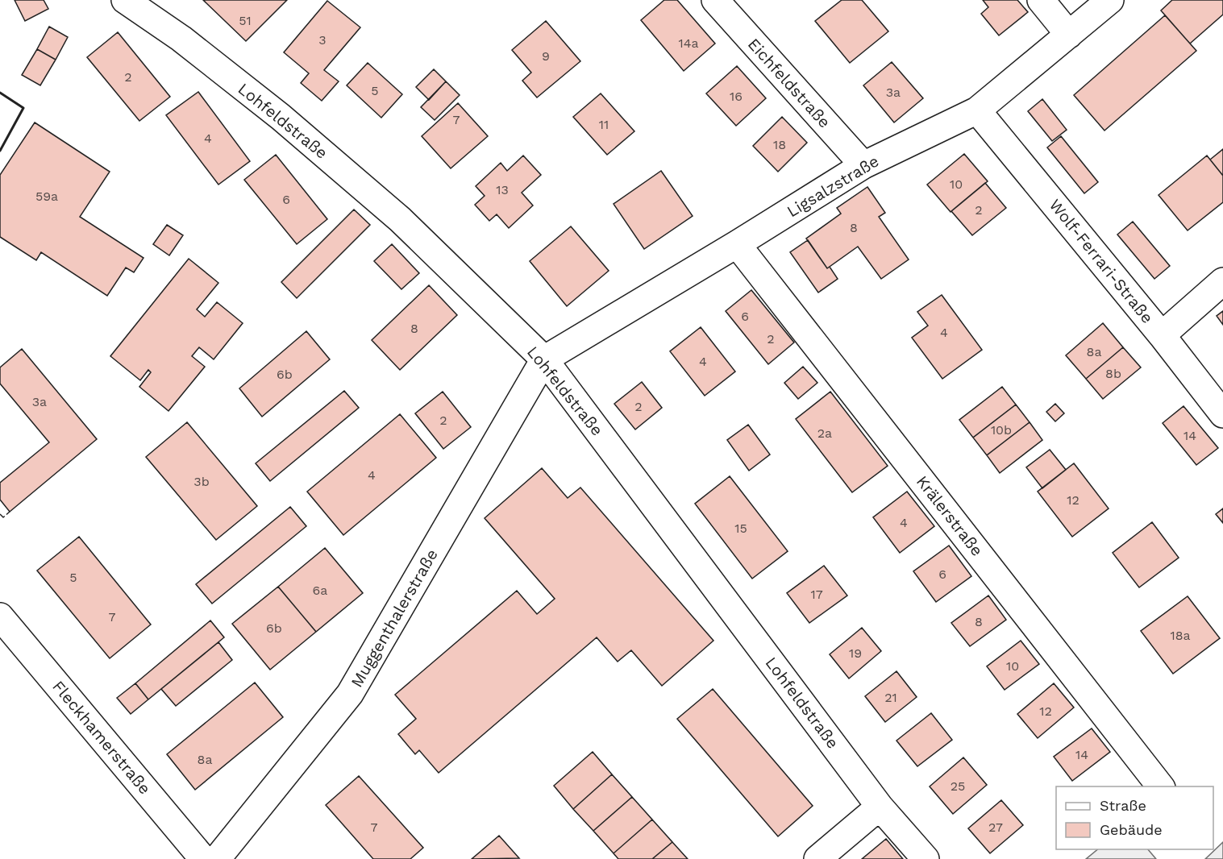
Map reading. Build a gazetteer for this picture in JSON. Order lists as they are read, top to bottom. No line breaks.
{"streets":{"street":["Eichfeldstraße","Lohfeldstraße","Ligsalzstraße","Wolf-Ferrari-Straße","Krälerstraße","Muggenthalerstraße","Fleckhamerstraße"]},"crossings":[["Eichfeldstraße","Ligsalzstraße"],["Lohfeldstraße","Ligsalzstraße"],["Lohfeldstraße","Muggenthalerstraße"],["Ligsalzstraße","Wolf-Ferrari-Straße"],["Ligsalzstraße","Krälerstraße"],["Ligsalzstraße","Muggenthalerstraße"]],"house_numbers":["51","3","14a","9","2","5","3a","16","7","11","4","18","10","13","59a","6","2","8","6","8","4","2","8a","4","8b","6b","3a","2","2","10b","2a","14","4","3b","12","4","15","6","5","6a","17","7","8","6b","18a","19","10","21","12","14","8a","25","7","27"],"legend":["Straße","Gebäude"]}
